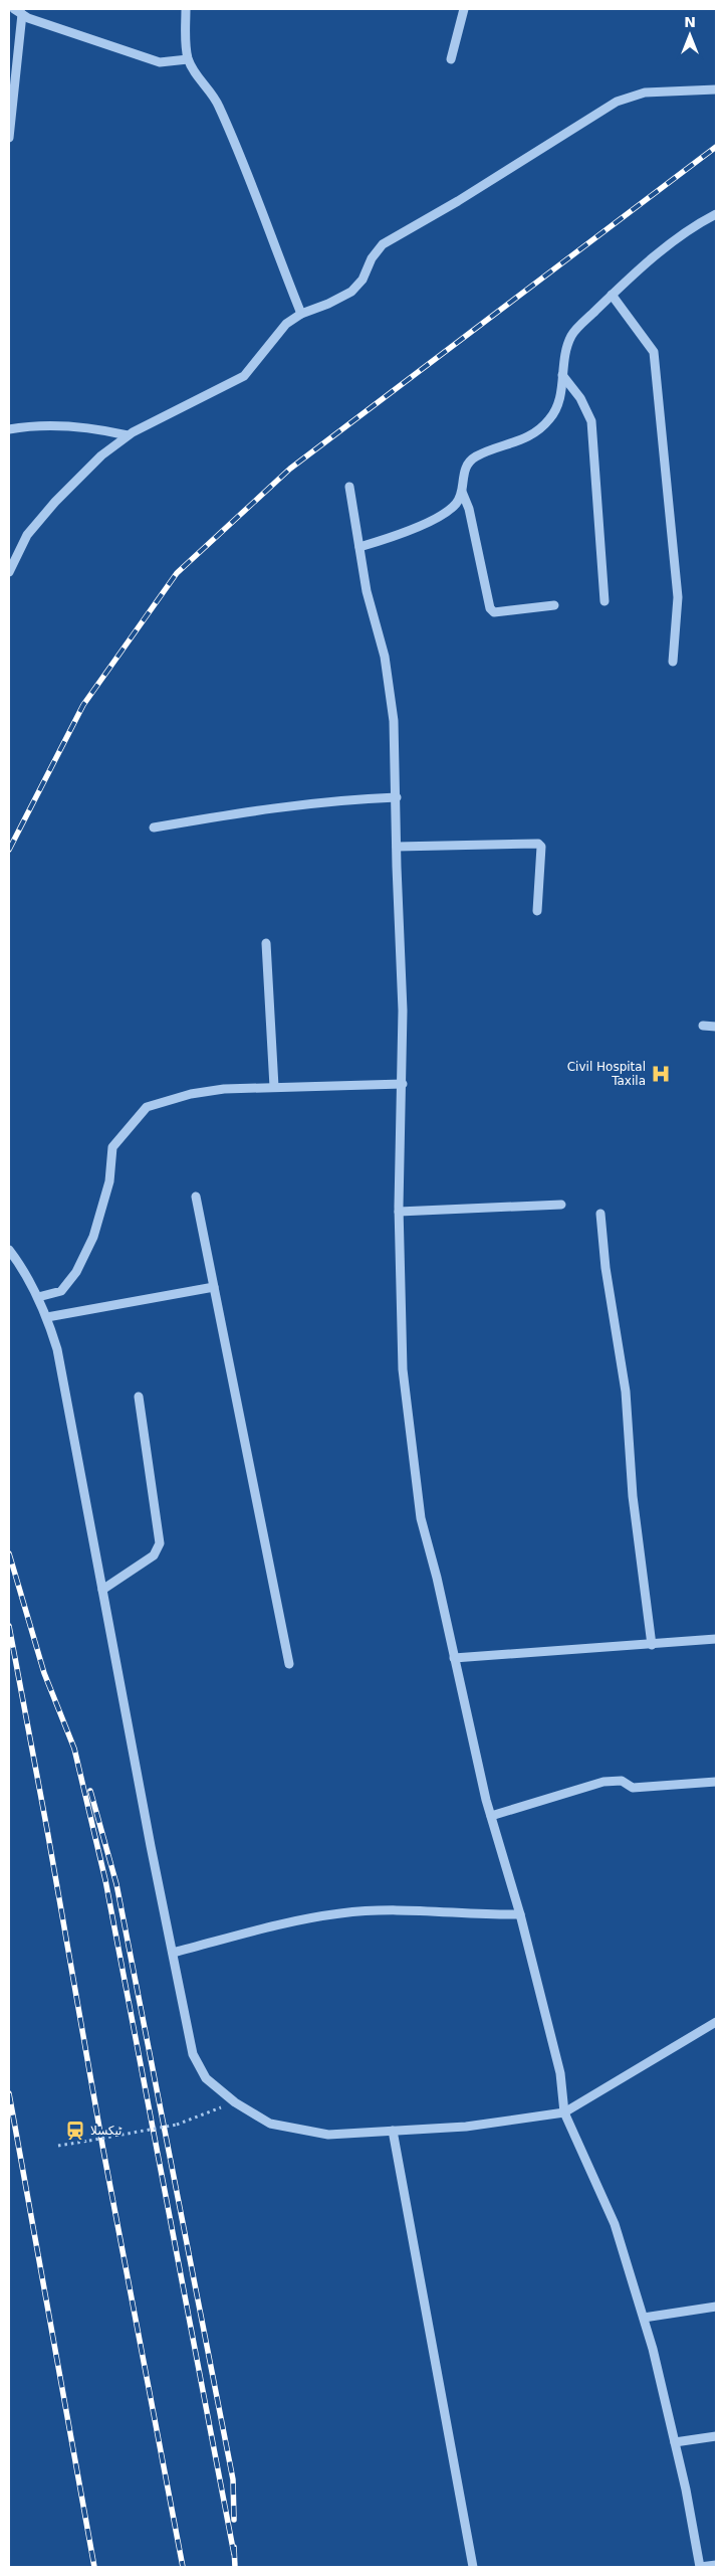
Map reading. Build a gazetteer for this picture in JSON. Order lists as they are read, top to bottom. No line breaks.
{"places":{"hospital":["Civil Hospital Taxila"],"station":["ٹیکسلا"]},"north":"top"}
